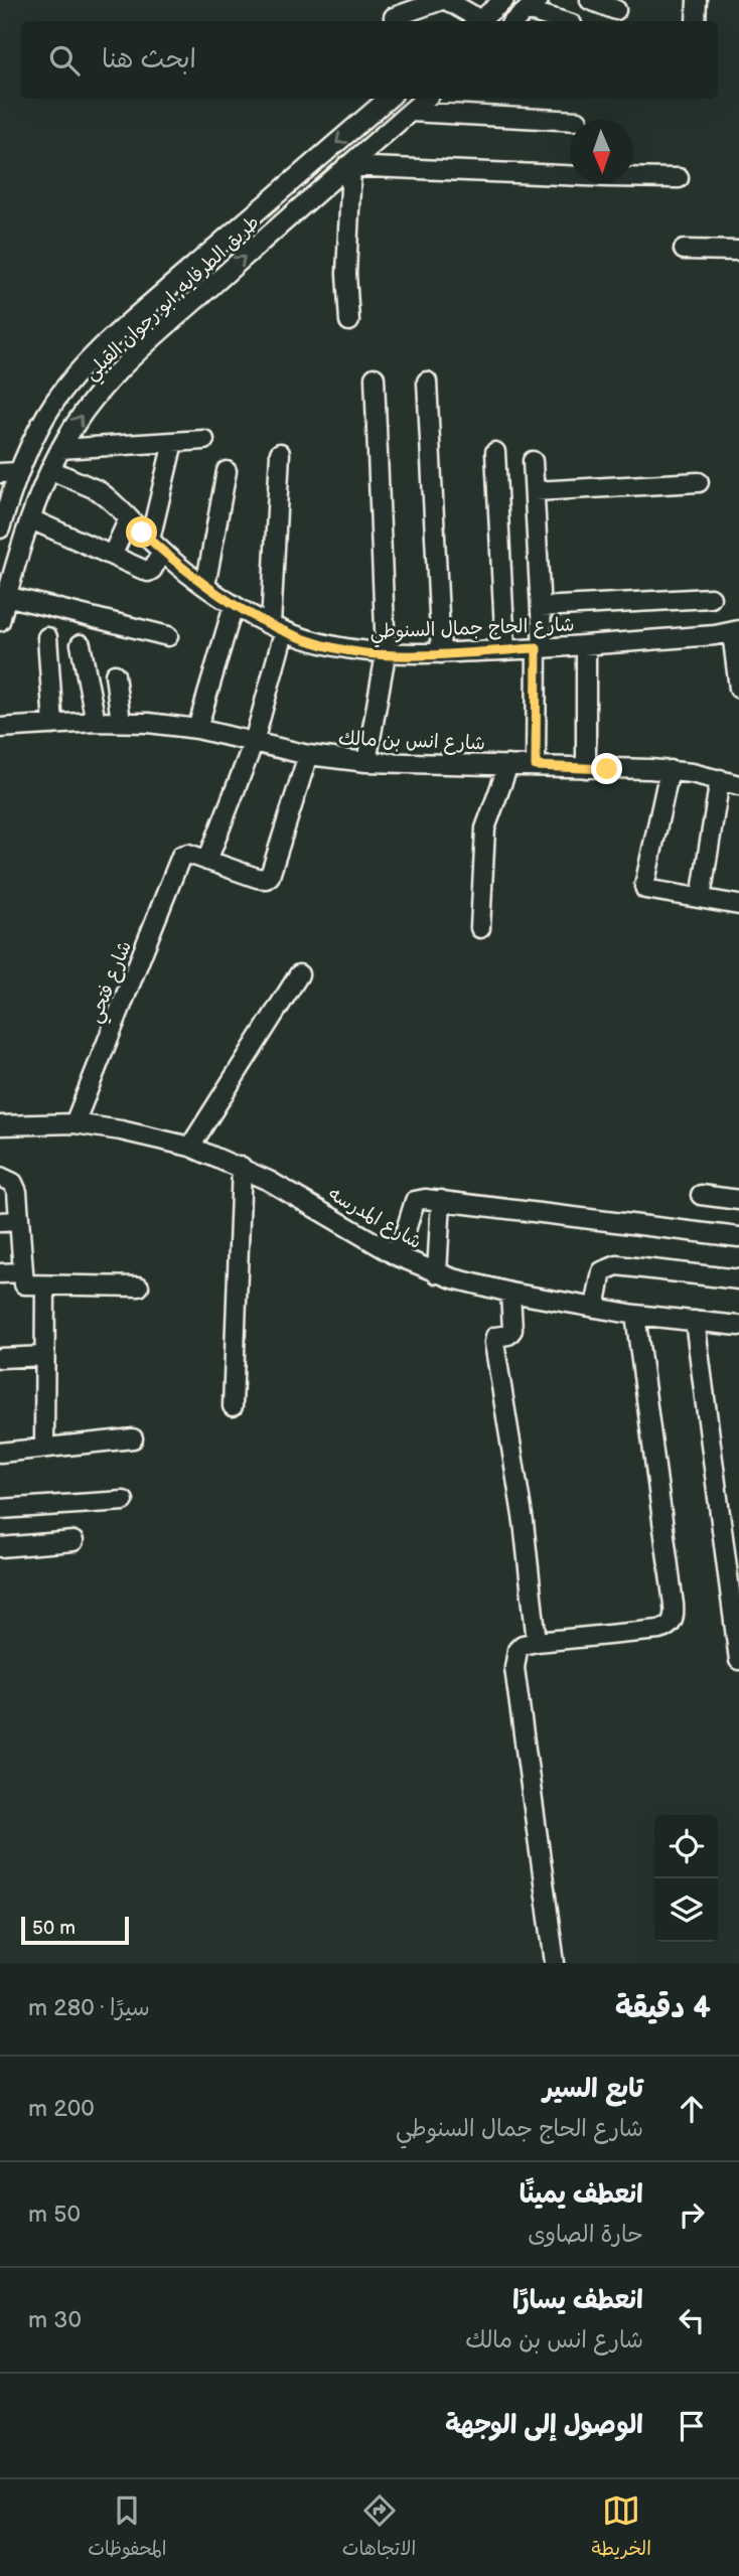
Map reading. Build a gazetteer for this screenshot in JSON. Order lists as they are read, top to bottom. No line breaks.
{"streets":{"street":["طريق الطرفايه, ابو رجوان القبلي","شارع الحاج جمال السنوطي","شارع انس بن مالك","شارع فتحي","شارع المدرسه"]},"crossings":[["طريق الطرفايه, ابو رجوان القبلي","شارع الحاج جمال السنوطي"],["شارع فتحي","شارع المدرسه"]],"scale_bar":"50 m","north":"bottom","page":{"search":"ابحث هنا","scale":"50 m","heading":["4 دقيقة","سيرًا · 280 m"],"list":[["تابع السير","شارع الحاج جمال السنوطي","200 m"],["انعطف يمينًا","حارة الصاوى","50 m"],["انعطف يسارًا","شارع انس بن مالك","30 m"],"الوصول إلى الوجهة"],"nav":["الخريطة","الاتجاهات","المحفوظات"]}}
